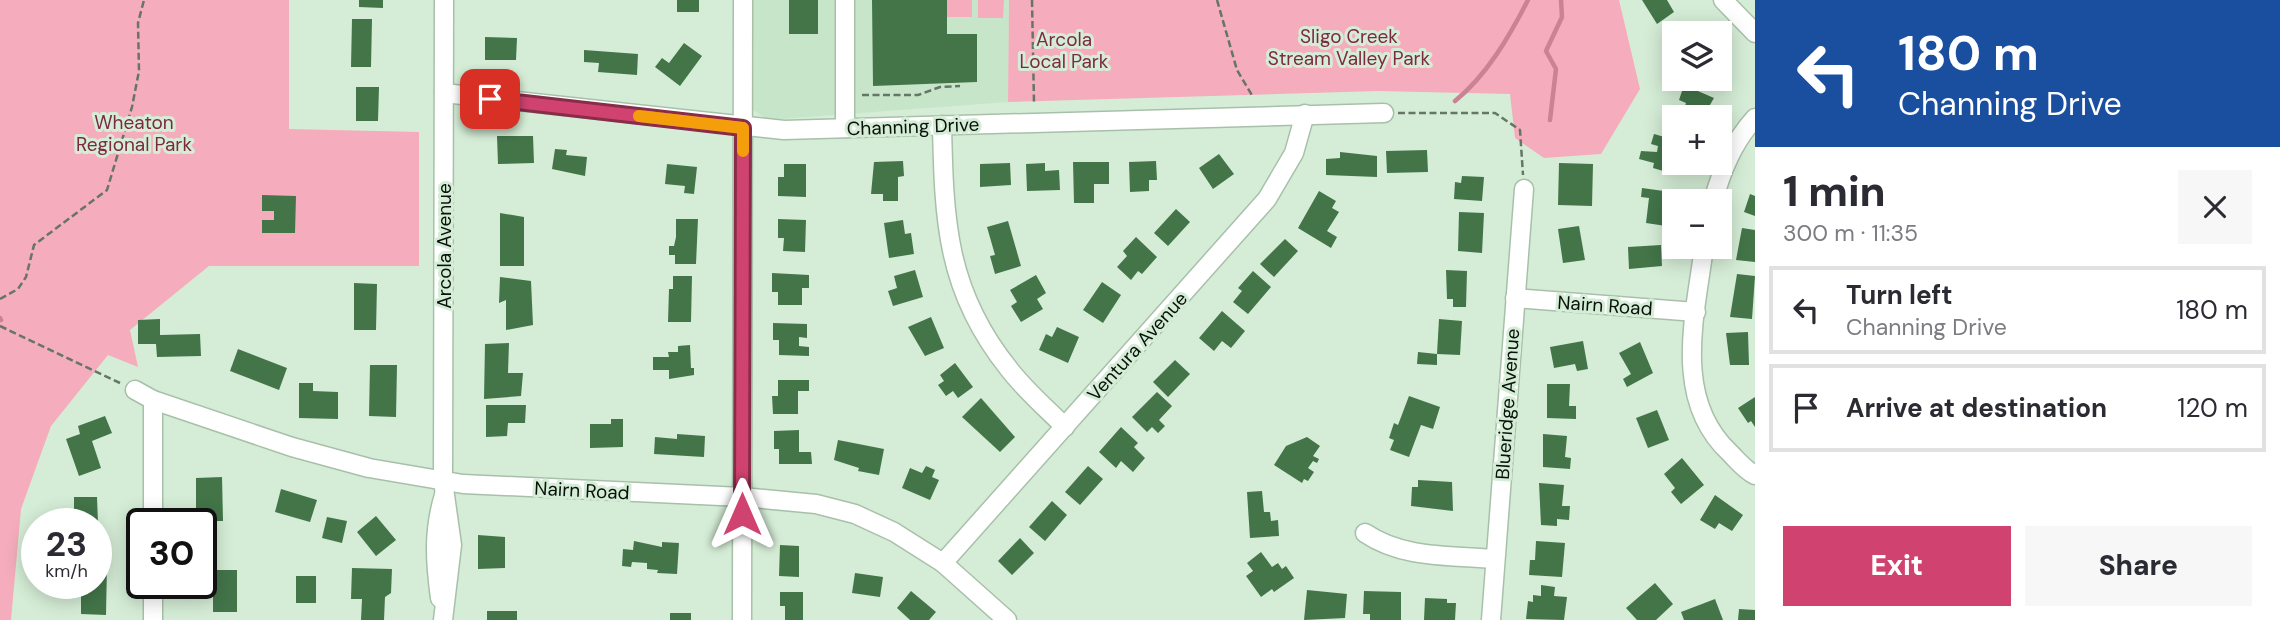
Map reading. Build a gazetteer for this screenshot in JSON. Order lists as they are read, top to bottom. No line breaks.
{"streets":{"street":["Channing Drive","Arcola Avenue","Nairn Road","Ventura Avenue","Blueridge Avenue"]},"crossings":[["Channing Drive","Arcola Avenue"],["Channing Drive","Ventura Avenue"],["Arcola Avenue","Nairn Road"],["Nairn Road","Ventura Avenue"],["Nairn Road","Blueridge Avenue"]],"parks":["Sligo Creek Stream Valley Park","Arcola Local Park","Wheaton Regional Park"],"page":{"turn":["180 m","Channing Drive"],"map_buttons":["+","−"],"heading":["1 min","300 m · 11:35"],"list":[{"name":"Turn left","note":"Channing Drive","value":"180 m"},{"name":"Arrive at destination","value":"120 m"}],"speed":"23 km/h","limit":"30","buttons":["Exit","Share"]}}
